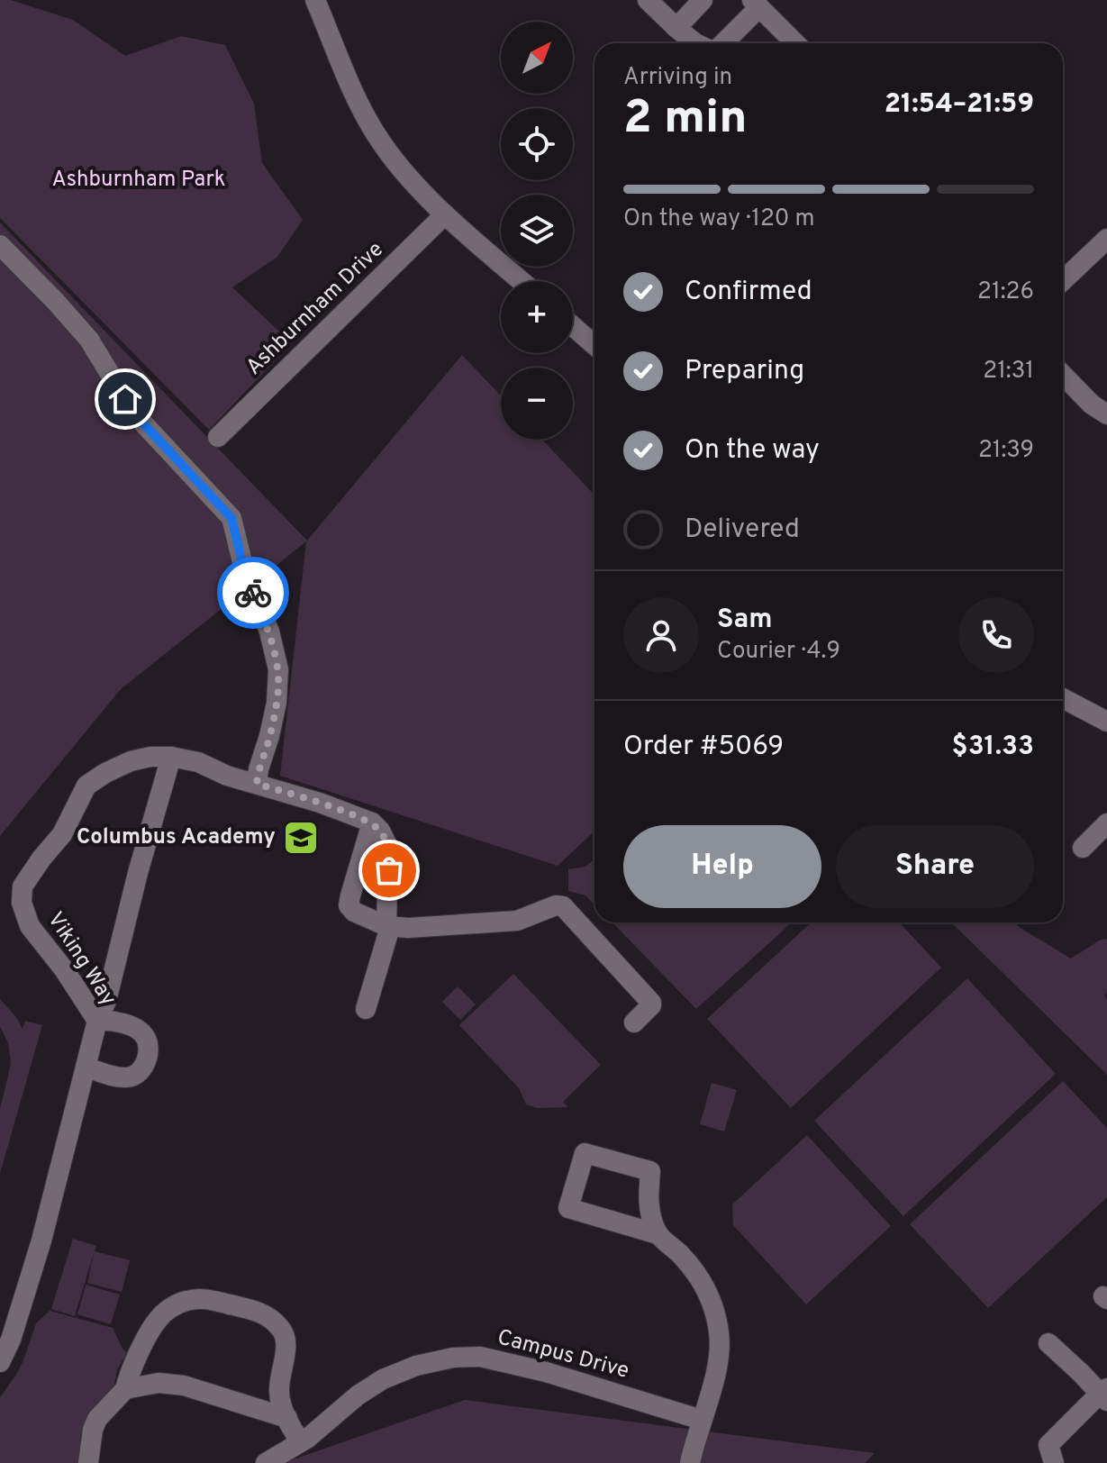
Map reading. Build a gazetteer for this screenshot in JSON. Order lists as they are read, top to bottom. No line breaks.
{"streets":{"street":["Ashburnham Drive","Viking Way","Campus Drive"]},"parks":["Ashburnham Park"],"places":{"school or university":["Columbus Academy"]},"north":"top right","page":{"map_buttons":["+","−"],"heading":["2 min","Arriving in","21:54–21:59"],"panel":["Sam","Courier · 4.9","Order #5069","$31.33"],"bar":"On the way · 120 m","list":[["Confirmed","21:26"],["Preparing","21:31"],["On the way","21:39"],"Delivered"],"buttons":["Help","Share"]}}
